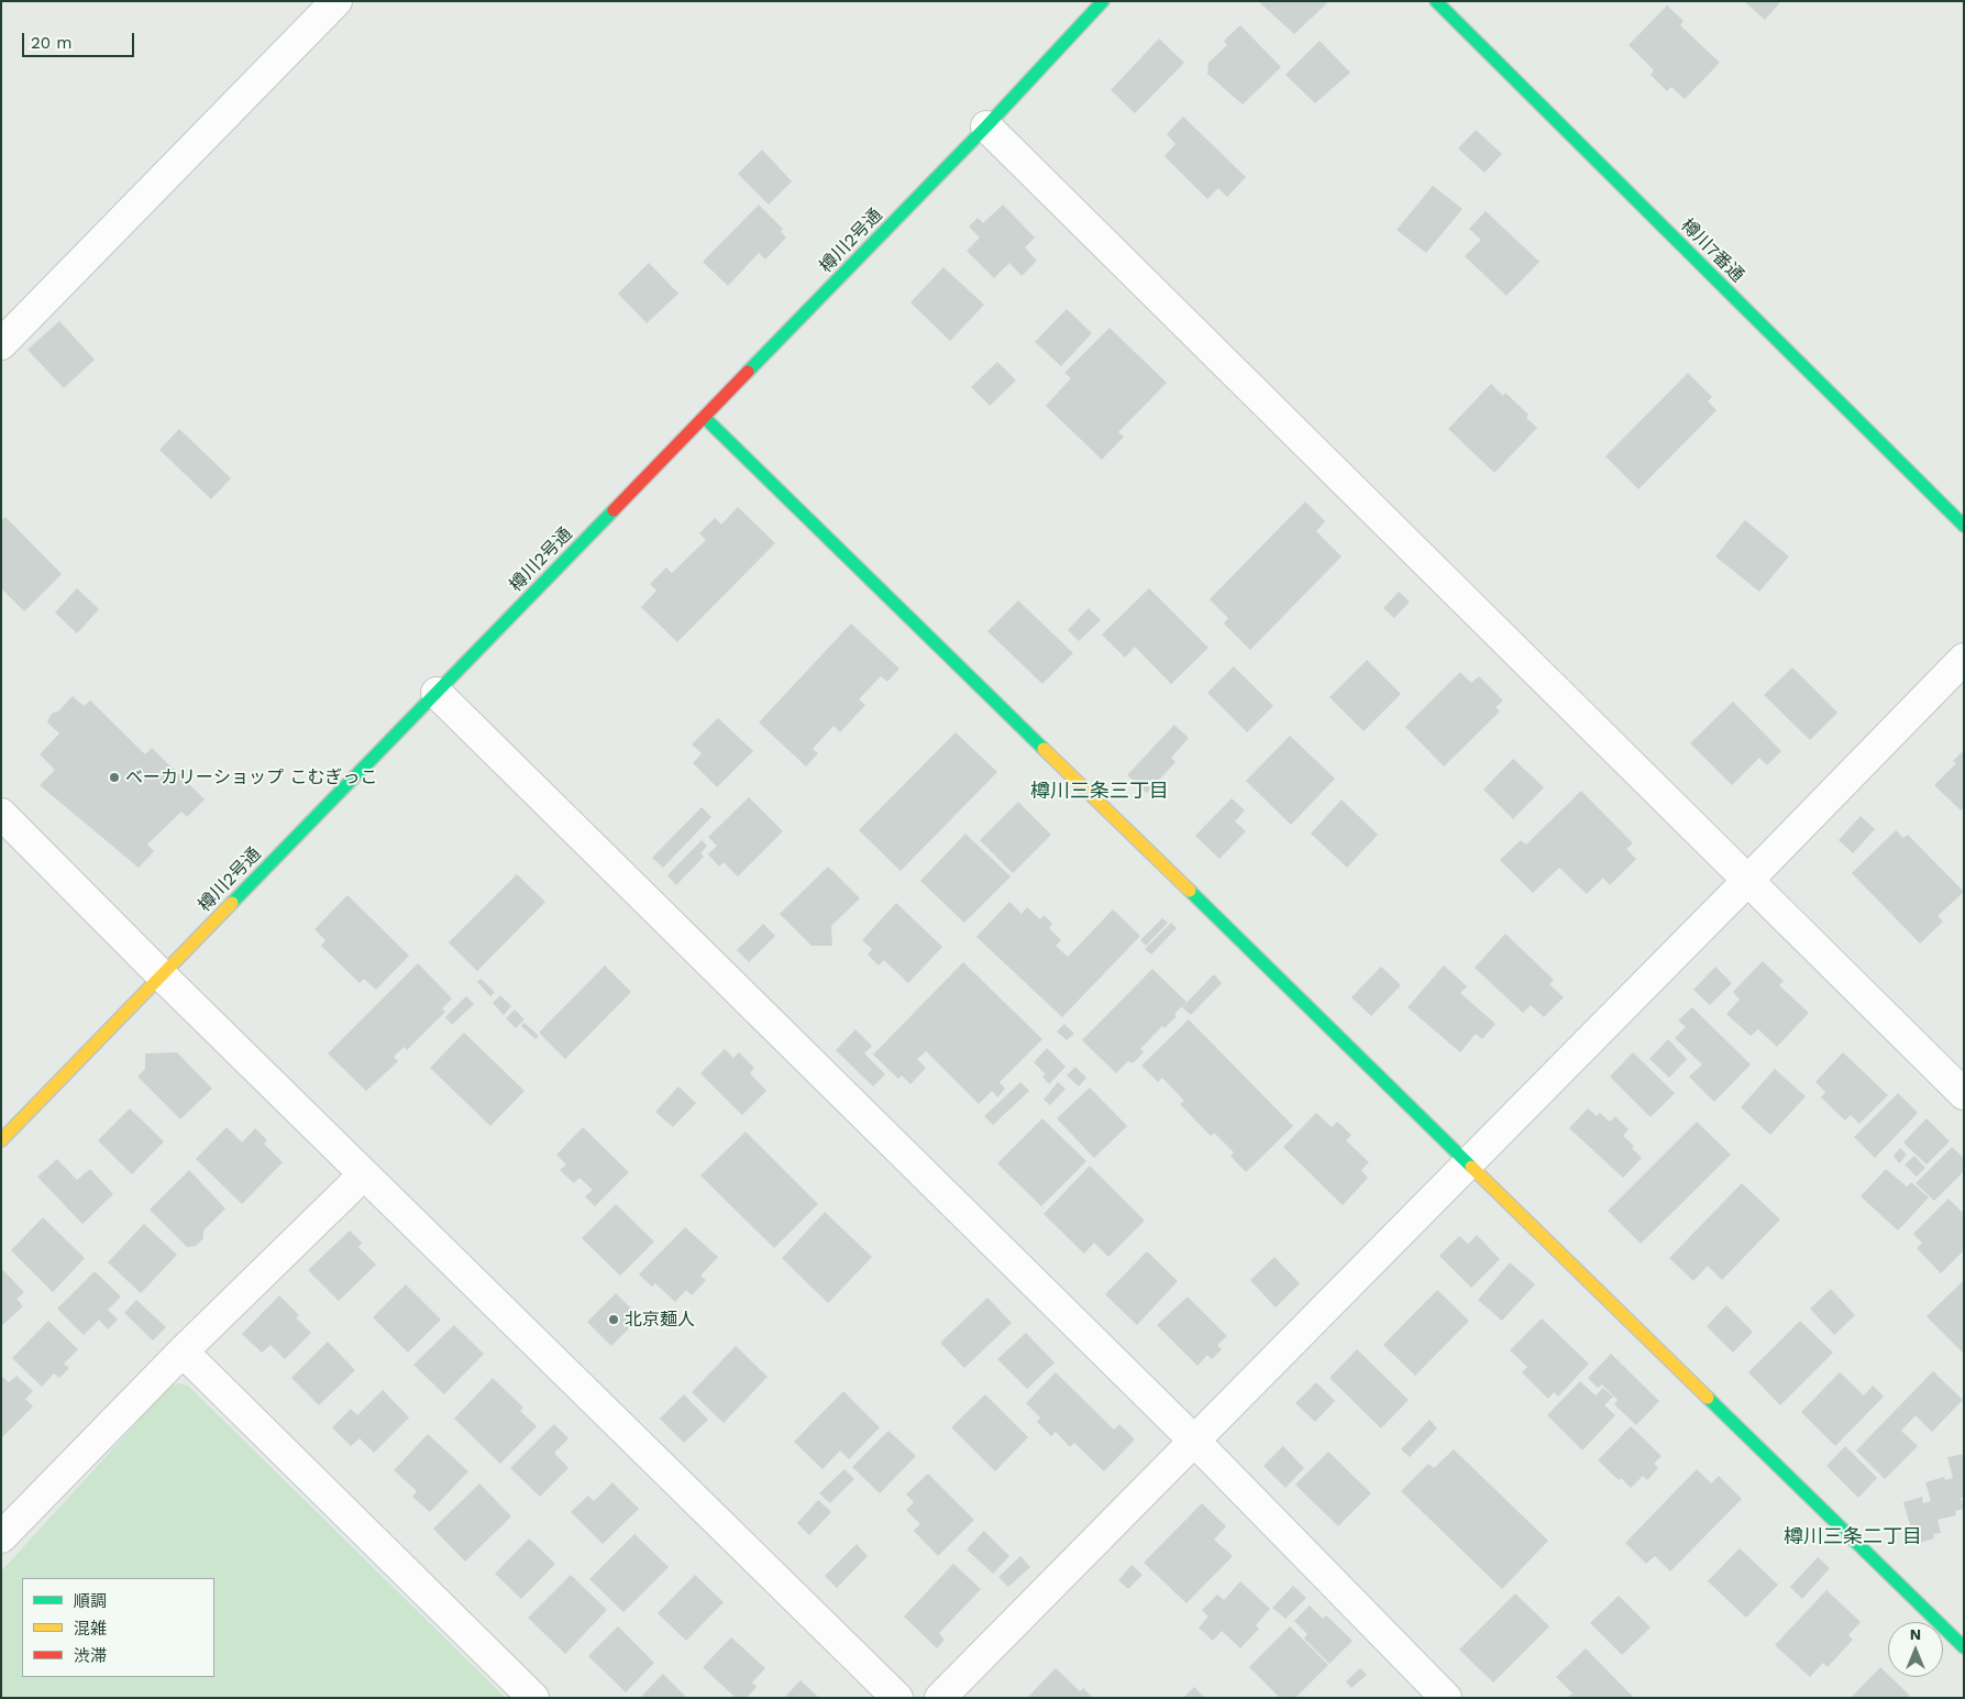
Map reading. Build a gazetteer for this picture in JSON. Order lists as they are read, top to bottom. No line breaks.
{"streets":{"street":["樽川2号通","樽川7番通"]},"districts":["樽川三条三丁目","樽川三条二丁目"],"places":["ベーカリーショップ こむぎっこ","北京麺人"],"legend":["順調","混雑","渋滞"],"scale_bar":"20 m","north":"top"}
